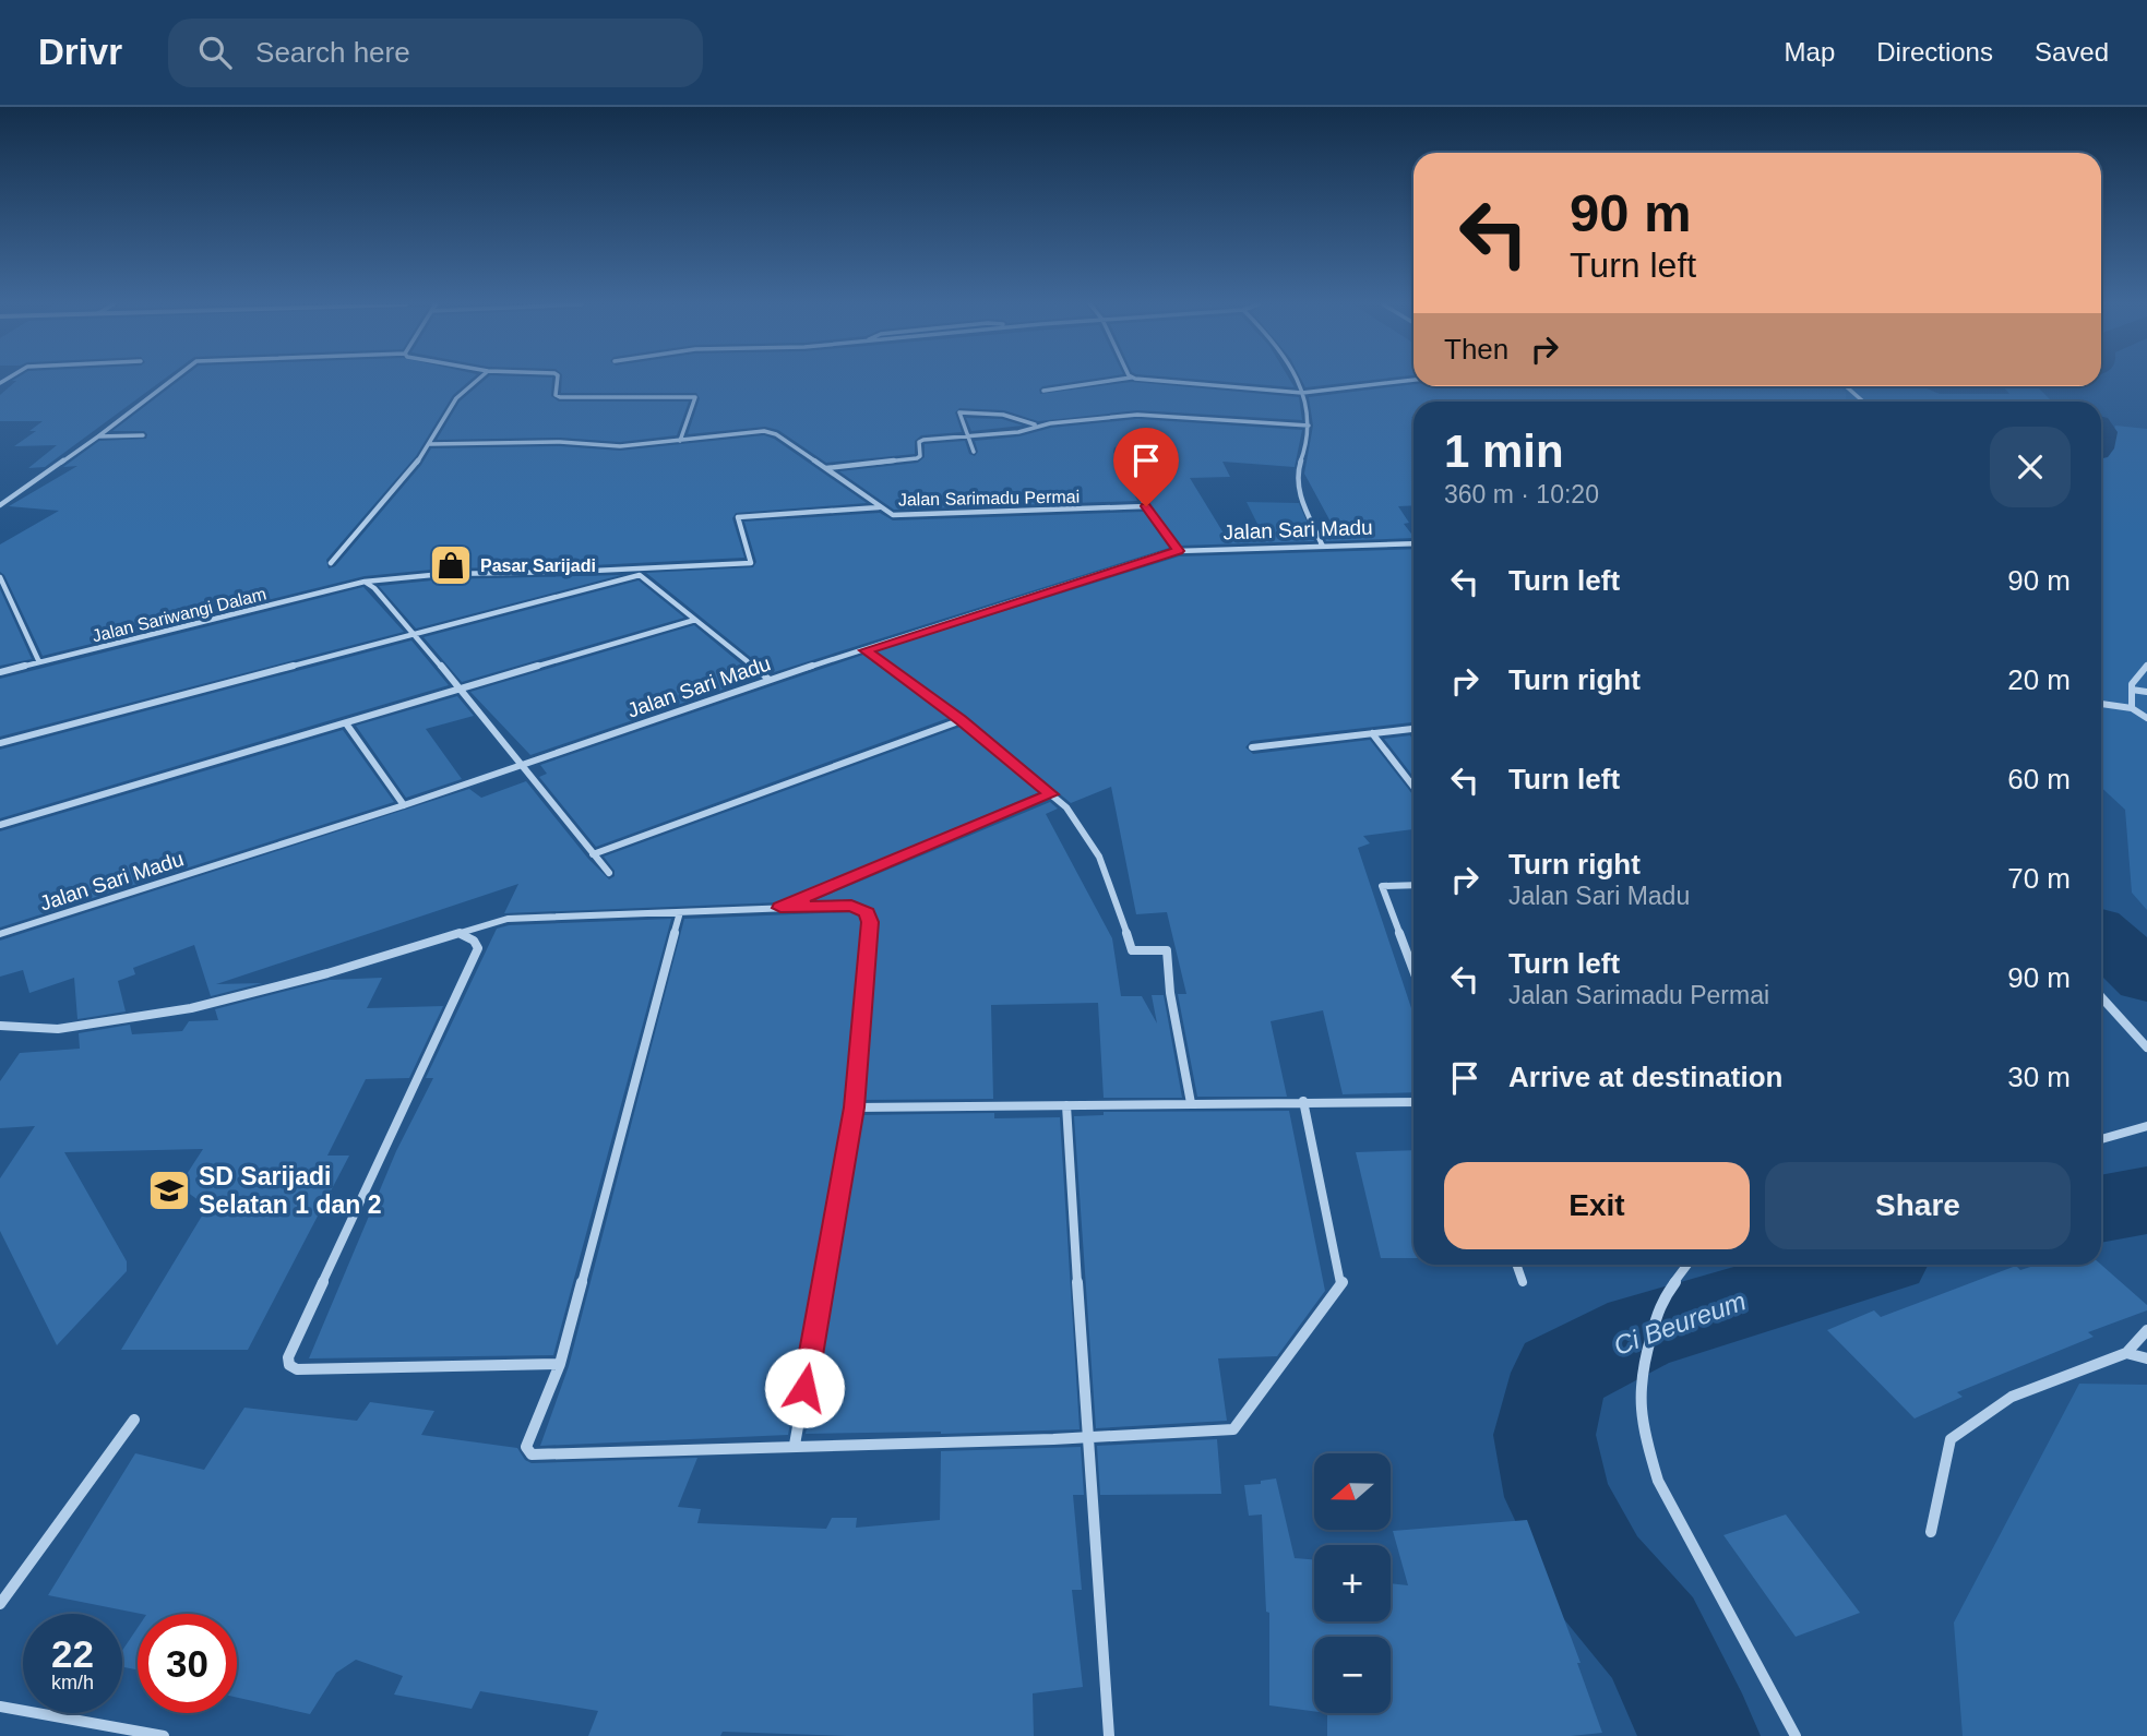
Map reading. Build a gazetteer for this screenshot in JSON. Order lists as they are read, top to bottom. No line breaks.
{"streets":{"street":["Jalan Sarimadu Permai","Jalan Sari Madu","Jalan Sariwangi Dalam"]},"crossings":[["Jalan Sarimadu Permai","Jalan Sariwangi Dalam"]],"water":["Ci Beureum"],"places":{"shop":["Pasar Sarijadi"],"school or university":["SD Sarijadi Selatan 1 dan 2"]},"north":"left","page":{"header":"Drivr","search":"Search here","nav":["Map","Directions","Saved"],"turn":["90 m","Turn left"],"then":"Then","heading":["1 min","360 m · 10:20"],"list":[{"name":"Turn left","value":"90 m"},{"name":"Turn right","value":"20 m"},{"name":"Turn left","value":"60 m"},{"name":"Turn right","note":"Jalan Sari Madu","value":"70 m"},{"name":"Turn left","note":"Jalan Sarimadu Permai","value":"90 m"},{"name":"Arrive at destination","value":"30 m"}],"buttons":["Exit","Share"],"map_buttons":["+","−"],"speed":"22 km/h","limit":"30"}}
